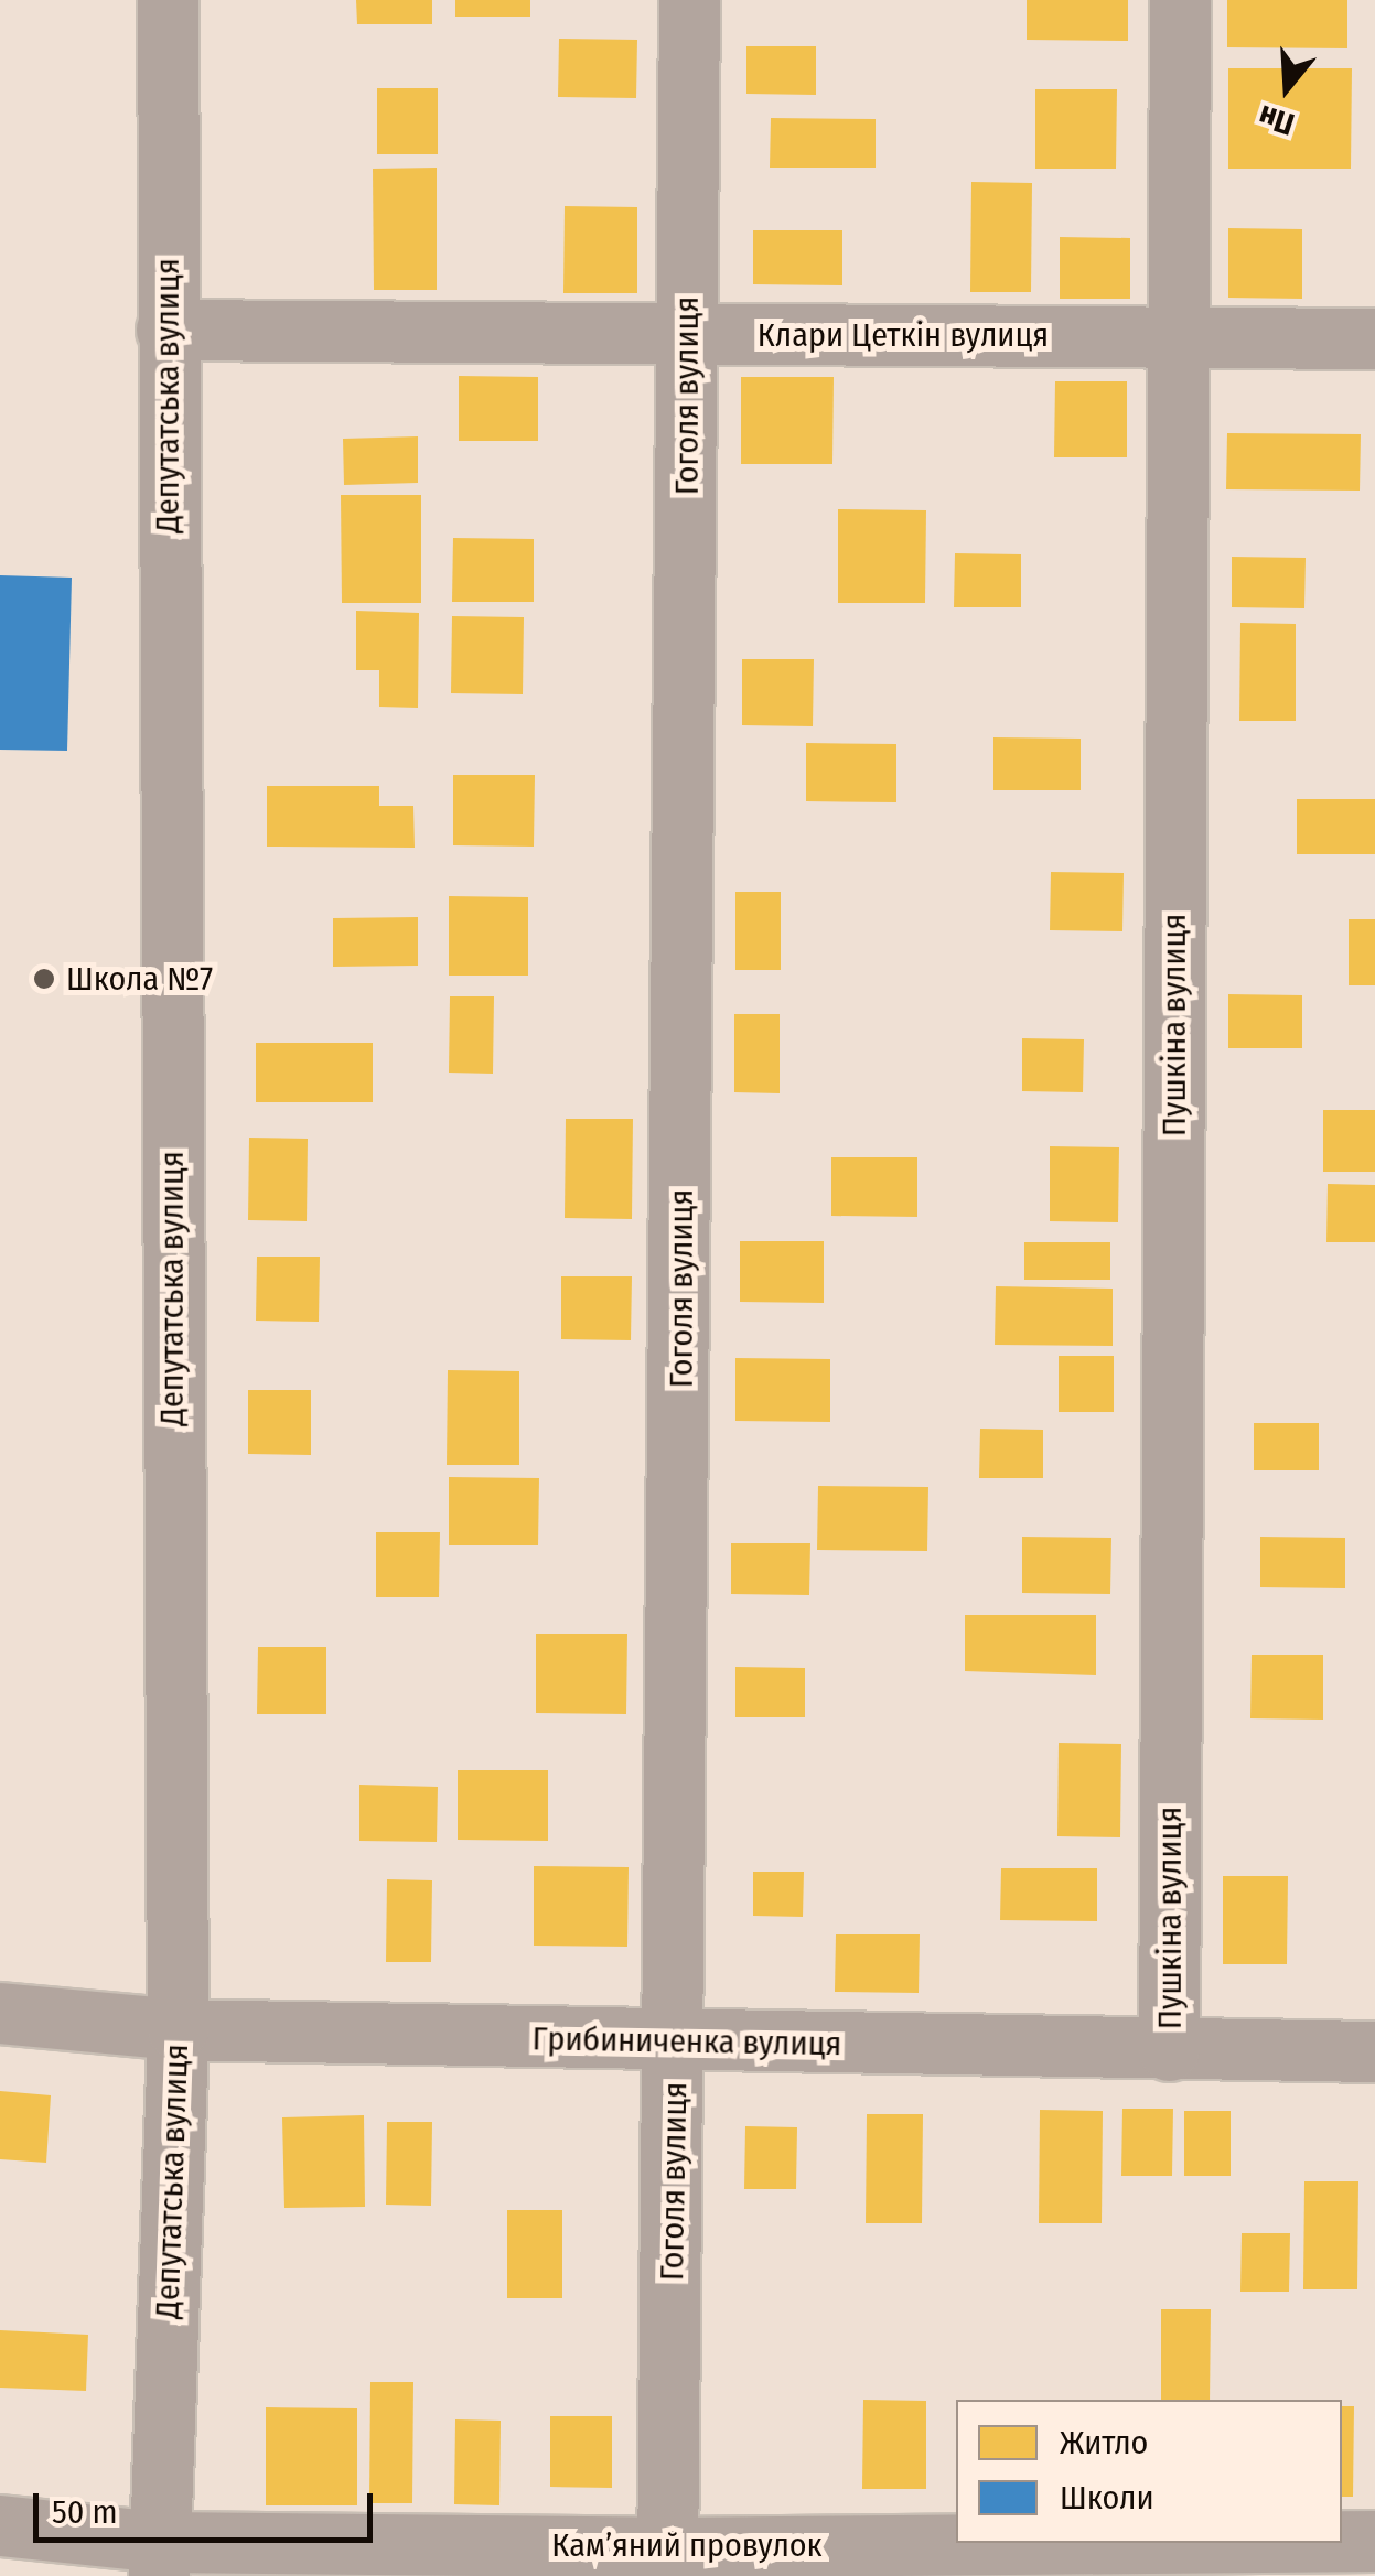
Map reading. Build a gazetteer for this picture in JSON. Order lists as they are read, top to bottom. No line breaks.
{"streets":{"street":["Клари Цеткін вулиця","Депутатська вулиця","Гоголя вулиця","Пушкіна вулиця","Грибиниченка вулиця","Кам’яний провулок"]},"crossings":[["Клари Цеткін вулиця","Депутатська вулиця"],["Клари Цеткін вулиця","Гоголя вулиця"],["Клари Цеткін вулиця","Пушкіна вулиця"],["Депутатська вулиця","Грибиниченка вулиця"],["Депутатська вулиця","Кам’яний провулок"],["Гоголя вулиця","Грибиниченка вулиця"],["Гоголя вулиця","Кам’яний провулок"],["Пушкіна вулиця","Грибиниченка вулиця"]],"places":["Школа №7"],"legend":["Житло","Школи"],"scale_bar":"50 m","north":"bottom"}
